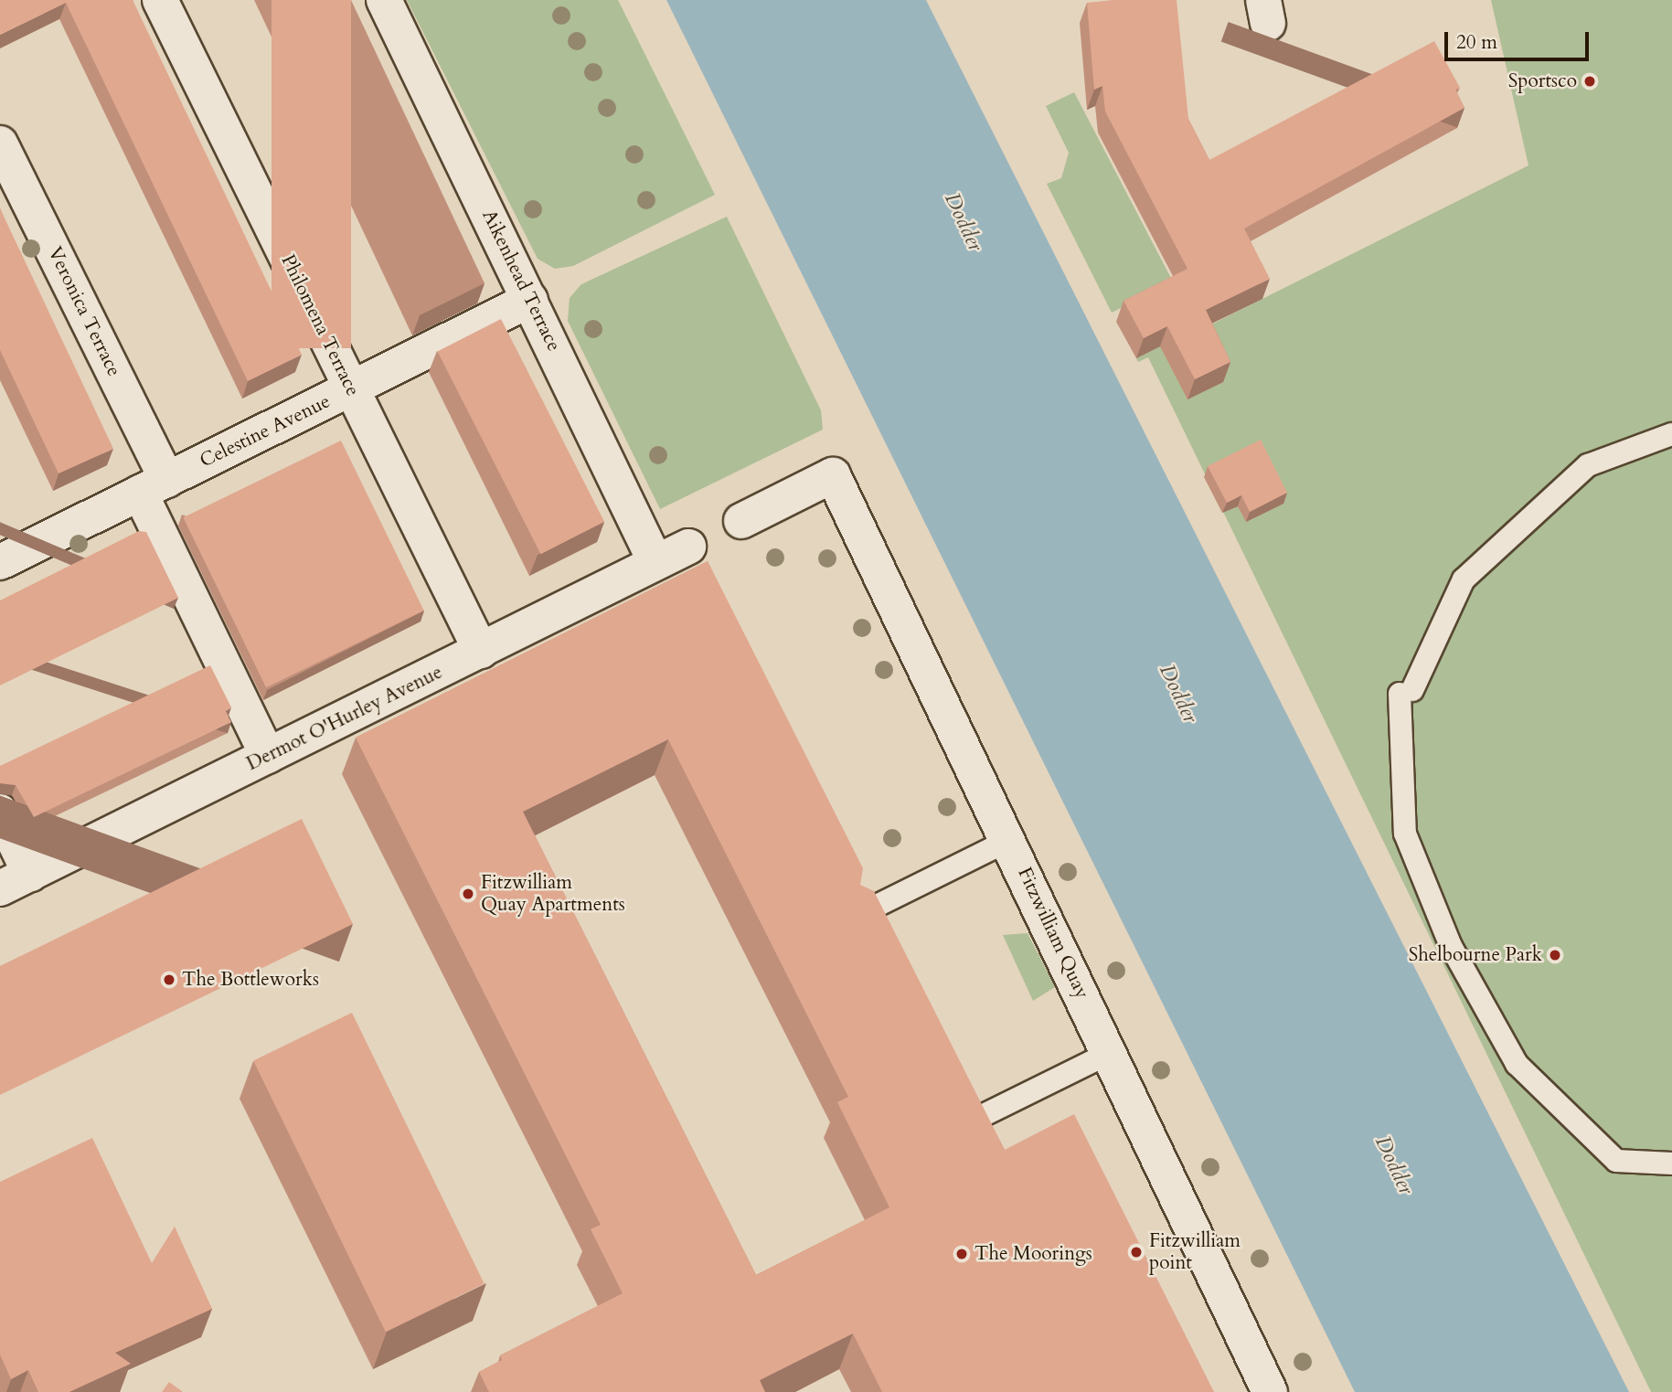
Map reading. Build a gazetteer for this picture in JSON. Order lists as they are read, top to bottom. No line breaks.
{"streets":{"street":["Aikenhead Terrace","Veronica Terrace","Philomena Terrace","Celestine Avenue","Dermot O'Hurley Avenue","Fitzwilliam Quay"]},"crossings":[["Aikenhead Terrace","Celestine Avenue"],["Aikenhead Terrace","Dermot O'Hurley Avenue"],["Veronica Terrace","Celestine Avenue"],["Veronica Terrace","Dermot O'Hurley Avenue"],["Philomena Terrace","Celestine Avenue"],["Philomena Terrace","Dermot O'Hurley Avenue"]],"water":["Dodder"],"places":["Sportsco","Fitzwilliam Quay Apartments","Shelbourne Park","The Bottleworks","Fitzwilliam point","The Moorings"],"scale_bar":"20 m"}
